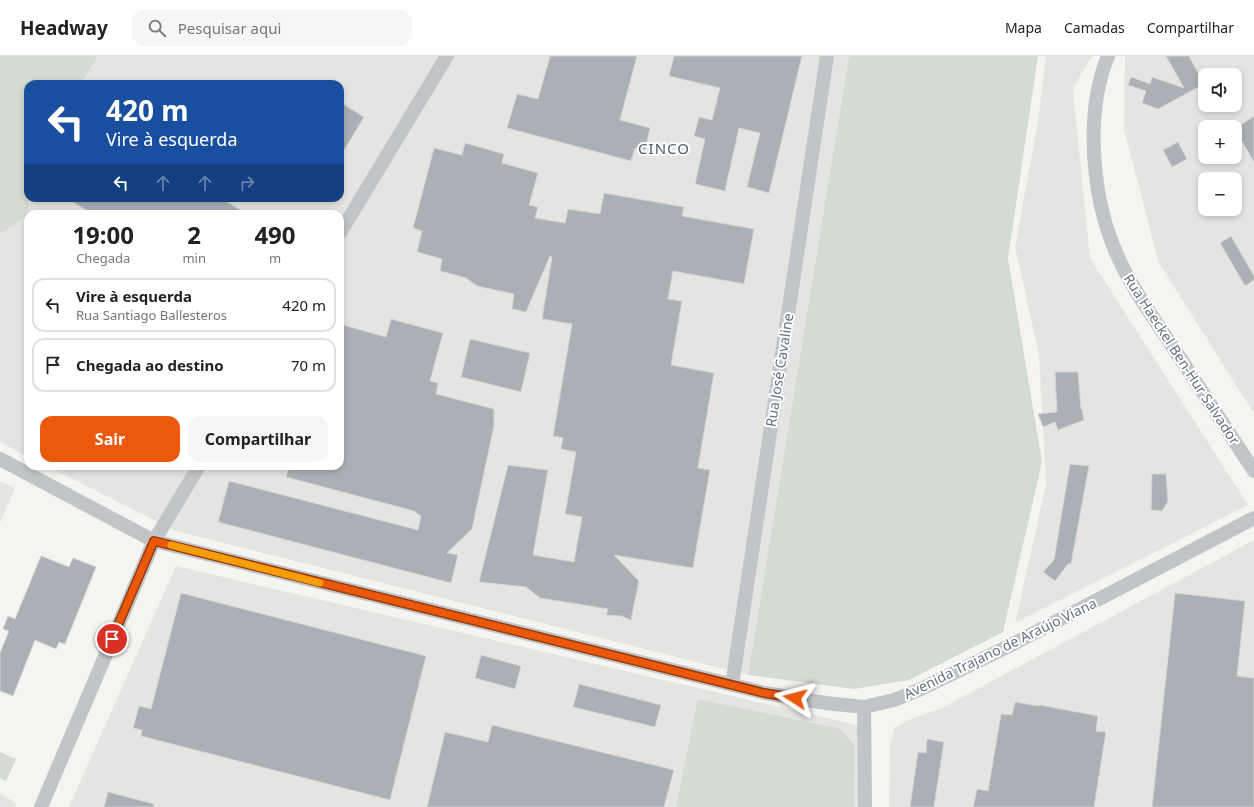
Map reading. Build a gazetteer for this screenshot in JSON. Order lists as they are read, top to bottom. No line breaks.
{"streets":{"street":["Rua Haeckel Ben-Hur Salvador","Rua José Cavaline","Avenida Trajano de Araújo Viana"]},"crossings":[["Rua José Cavaline","Avenida Trajano de Araújo Viana"]],"districts":["CINCO"],"page":{"header":"Headway","search":"Pesquisar aqui","nav":["Mapa","Camadas","Compartilhar"],"map_buttons":["+","−"],"turn":["420 m","Vire à esquerda"],"eta":["19:00","Chegada","2","min","490","m"],"list":[{"name":"Vire à esquerda","note":"Rua Santiago Ballesteros","value":"420 m"},{"name":"Chegada ao destino","value":"70 m"}],"buttons":["Sair","Compartilhar"]}}
